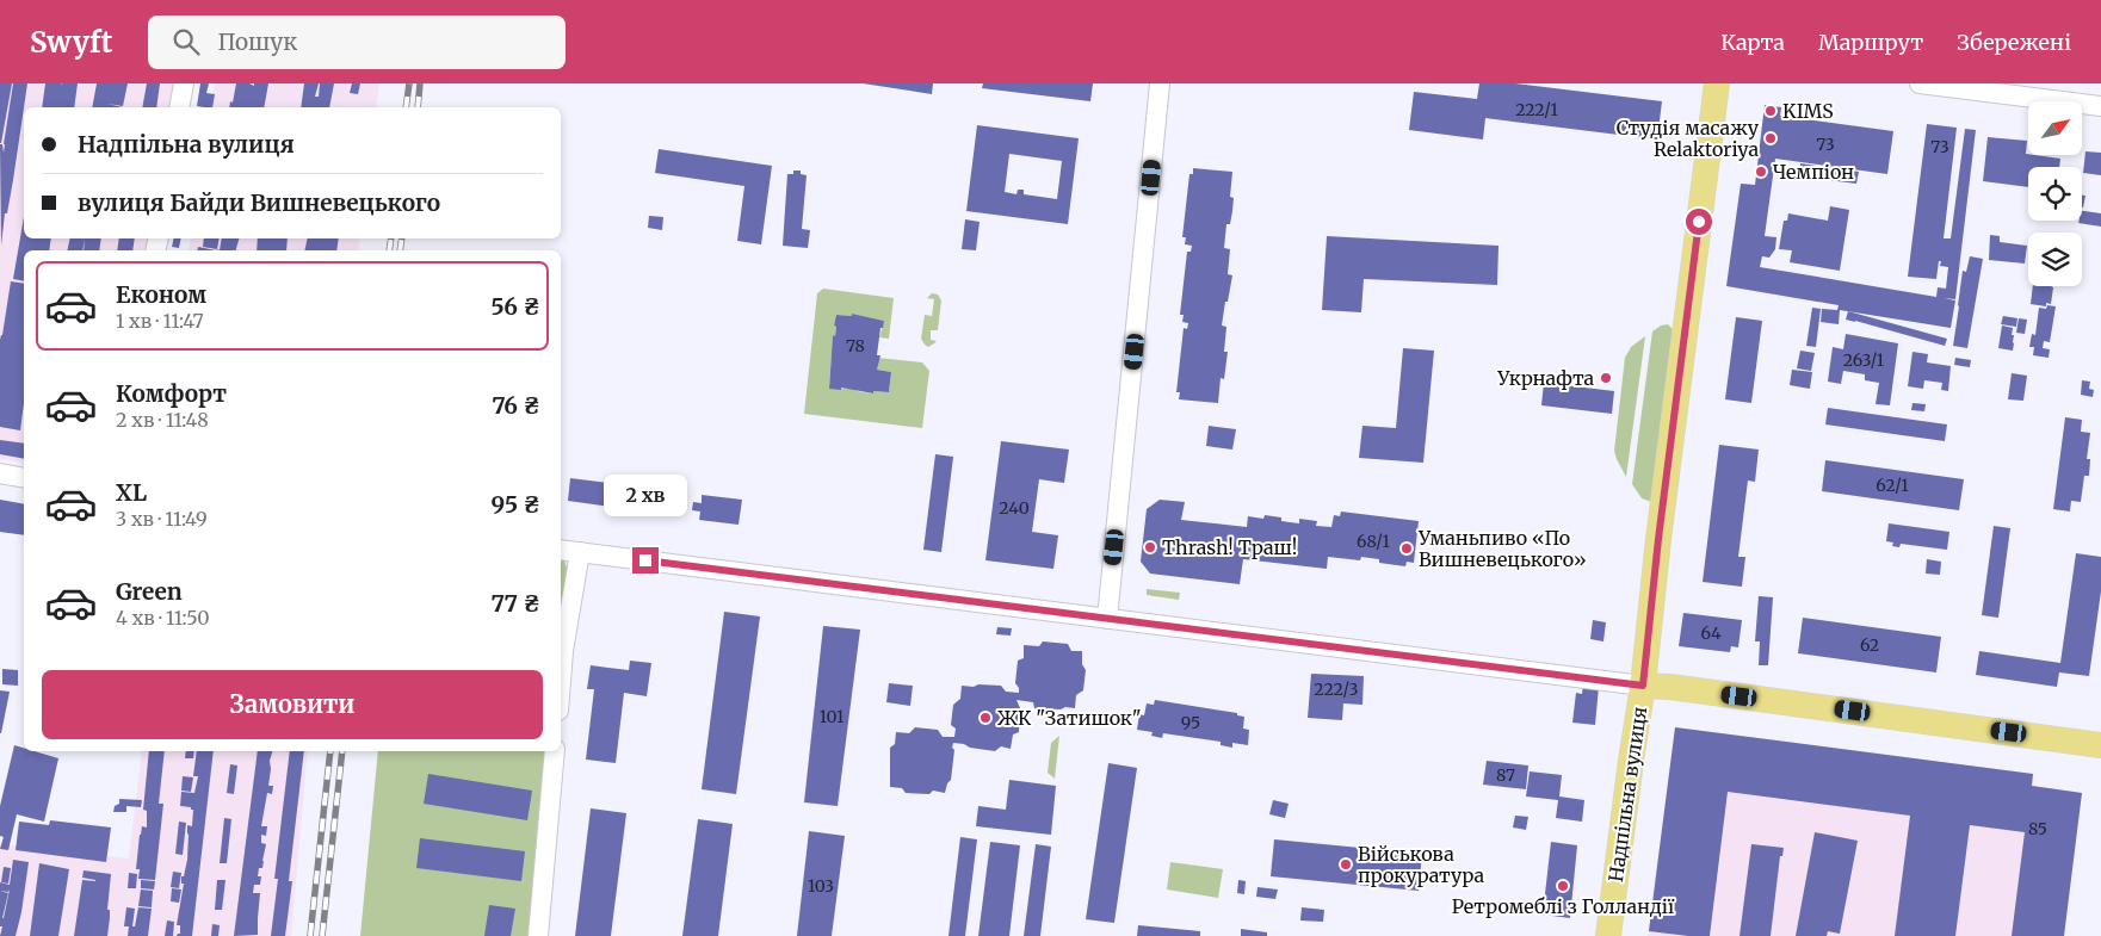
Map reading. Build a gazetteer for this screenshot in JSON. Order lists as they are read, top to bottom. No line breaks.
{"streets":{"main road":["Надпільна вулиця"]},"places":["KIMS","Студія масажу Relaktoriya","Чемпіон","Укрнафта","Thrash! Траш!","Уманьпиво «По Вишневецького»","ЖК \"Затишок\"","Військова прокуратура","Ретромеблі з Голландії"],"house_numbers":["222/1","73","73","78","263/1","62/1","240","68/1","64","62","222/3","101","95","87","85","103"],"north":"top right","page":{"header":"Swyft","search":"Пошук","nav":["Карта","Маршрут","Збережені"],"banner":["Надпільна вулиця","вулиця Байди Вишневецького"],"list":[{"name":"Економ","note":"1 хв · 11:47","value":"56 ₴"},{"name":"Комфорт","note":"2 хв · 11:48","value":"76 ₴"},{"name":"XL","note":"3 хв · 11:49","value":"95 ₴"},{"name":"Green","note":"4 хв · 11:50","value":"77 ₴"}],"bubble":"2 хв","buttons":"Замовити"}}
